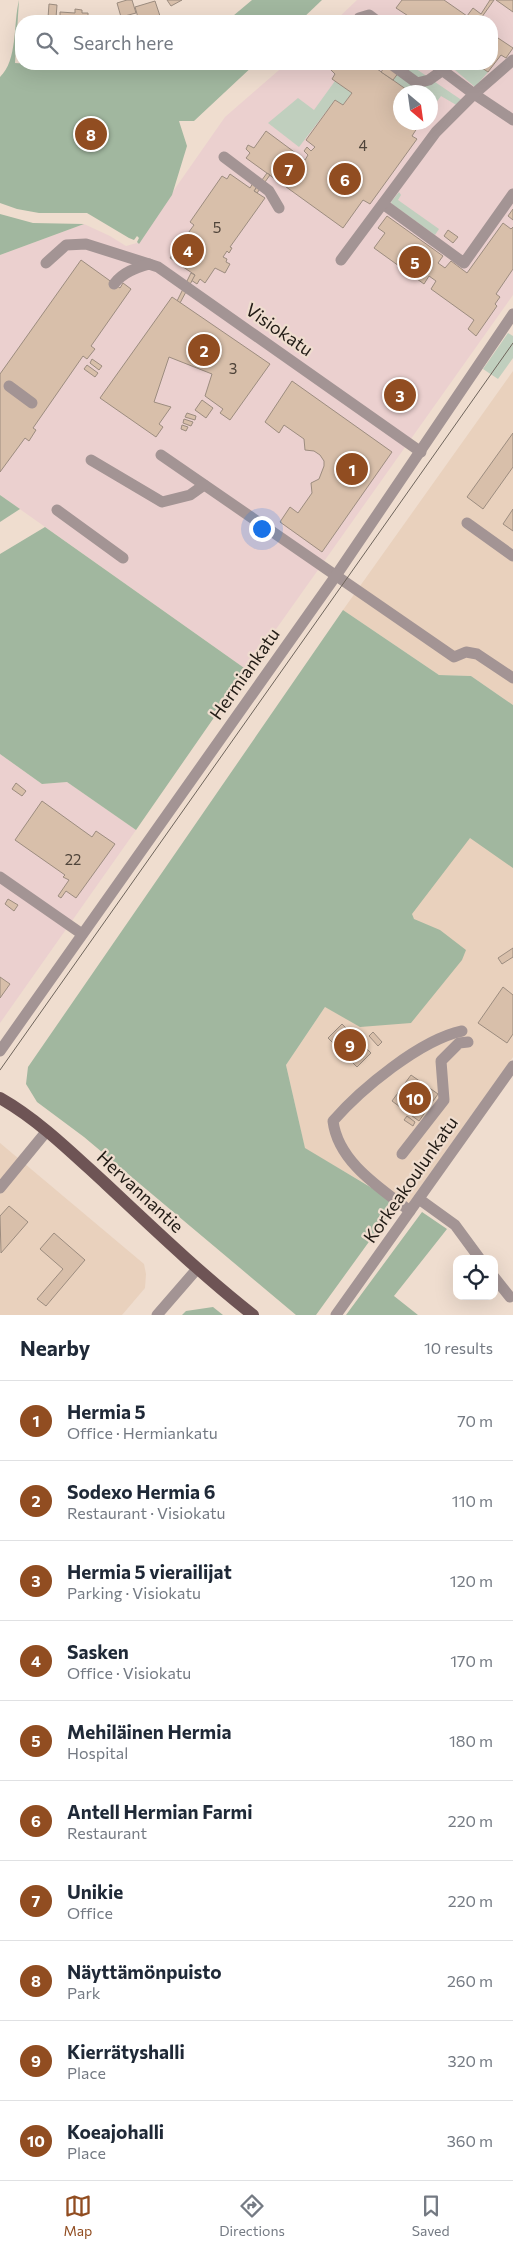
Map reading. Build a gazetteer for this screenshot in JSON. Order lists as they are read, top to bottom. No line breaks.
{"streets":{"main road":["Hervannantie"],"street":["Visiokatu","Hermiankatu","Korkeakoulunkatu"]},"crossings":[["Visiokatu","Hermiankatu"]],"house_numbers":["4","5","3","22"],"north":"bottom right","page":{"search":"Search here","pins":["8","7","6","4","5","2","3","1","9","10"],"heading":["Nearby","10 results"],"list":[{"mark":"1","name":"Hermia 5","note":"Office · Hermiankatu","value":"70 m"},{"mark":"2","name":"Sodexo Hermia 6","note":"Restaurant · Visiokatu","value":"110 m"},{"mark":"3","name":"Hermia 5 vierailijat","note":"Parking · Visiokatu","value":"120 m"},{"mark":"4","name":"Sasken","note":"Office · Visiokatu","value":"170 m"},{"mark":"5","name":"Mehiläinen Hermia","note":"Hospital","value":"180 m"},{"mark":"6","name":"Antell Hermian Farmi","note":"Restaurant","value":"220 m"},{"mark":"7","name":"Unikie","note":"Office","value":"220 m"},{"mark":"8","name":"Näyttämönpuisto","note":"Park","value":"260 m"},{"mark":"9","name":"Kierrätyshalli","note":"Place","value":"320 m"},{"mark":"10","name":"Koeajohalli","note":"Place","value":"360 m"}],"nav":["Map","Directions","Saved"]}}
